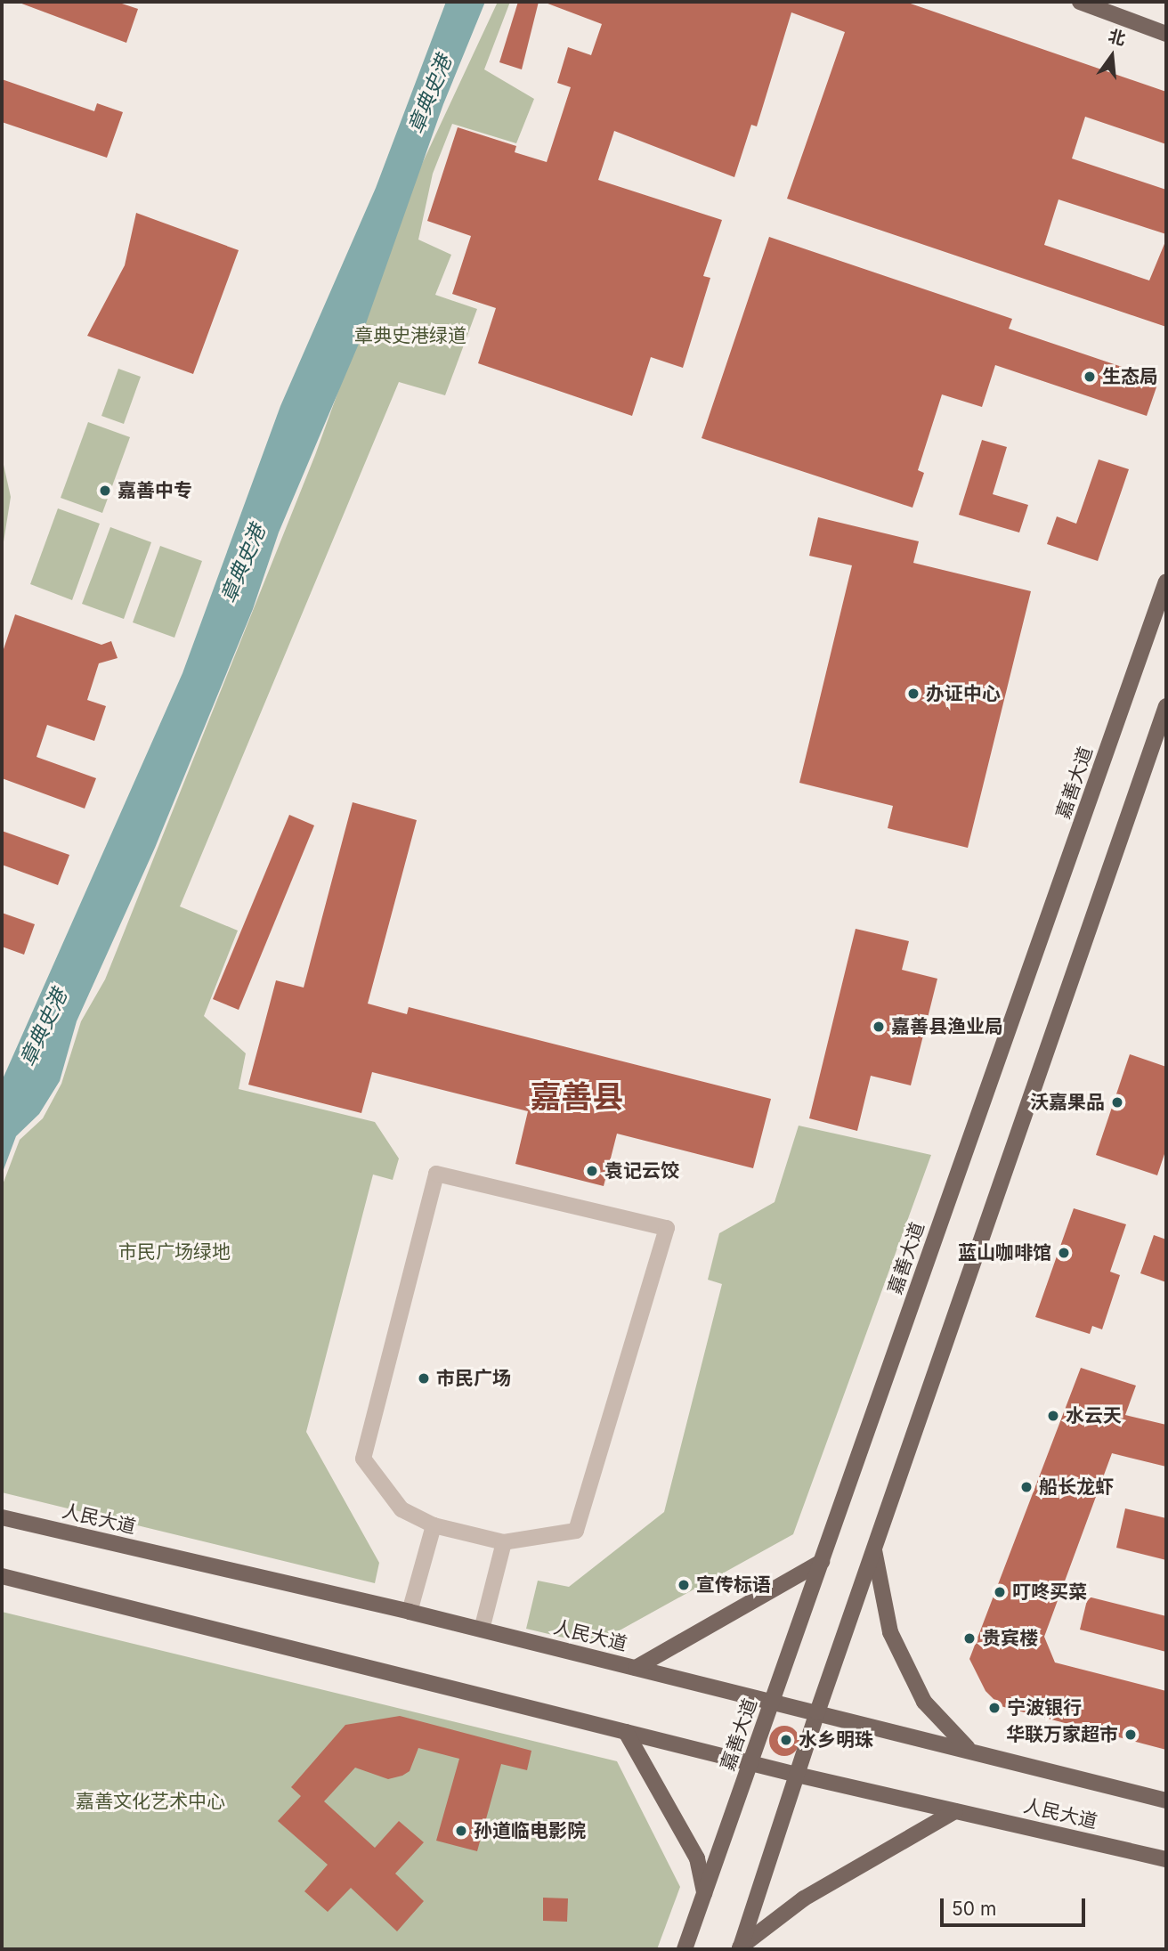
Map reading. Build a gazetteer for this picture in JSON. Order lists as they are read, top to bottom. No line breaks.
{"streets":{"main road":["嘉善大道","人民大道"]},"crossings":[["嘉善大道","人民大道"]],"districts":["嘉善县"],"water":["章典史港"],"parks":["章典史港绿道","市民广场绿地","嘉善文化艺术中心"],"places":["生态局","嘉善中专","办证中心","嘉善县渔业局","沃嘉果品","袁记云饺","蓝山咖啡馆","市民广场","水云天","船长龙虾","宣传标语","叮咚买菜","贵宾楼","宁波银行","华联万家超市","水乡明珠","孙道临电影院"],"scale_bar":"50 m","north":"top"}
